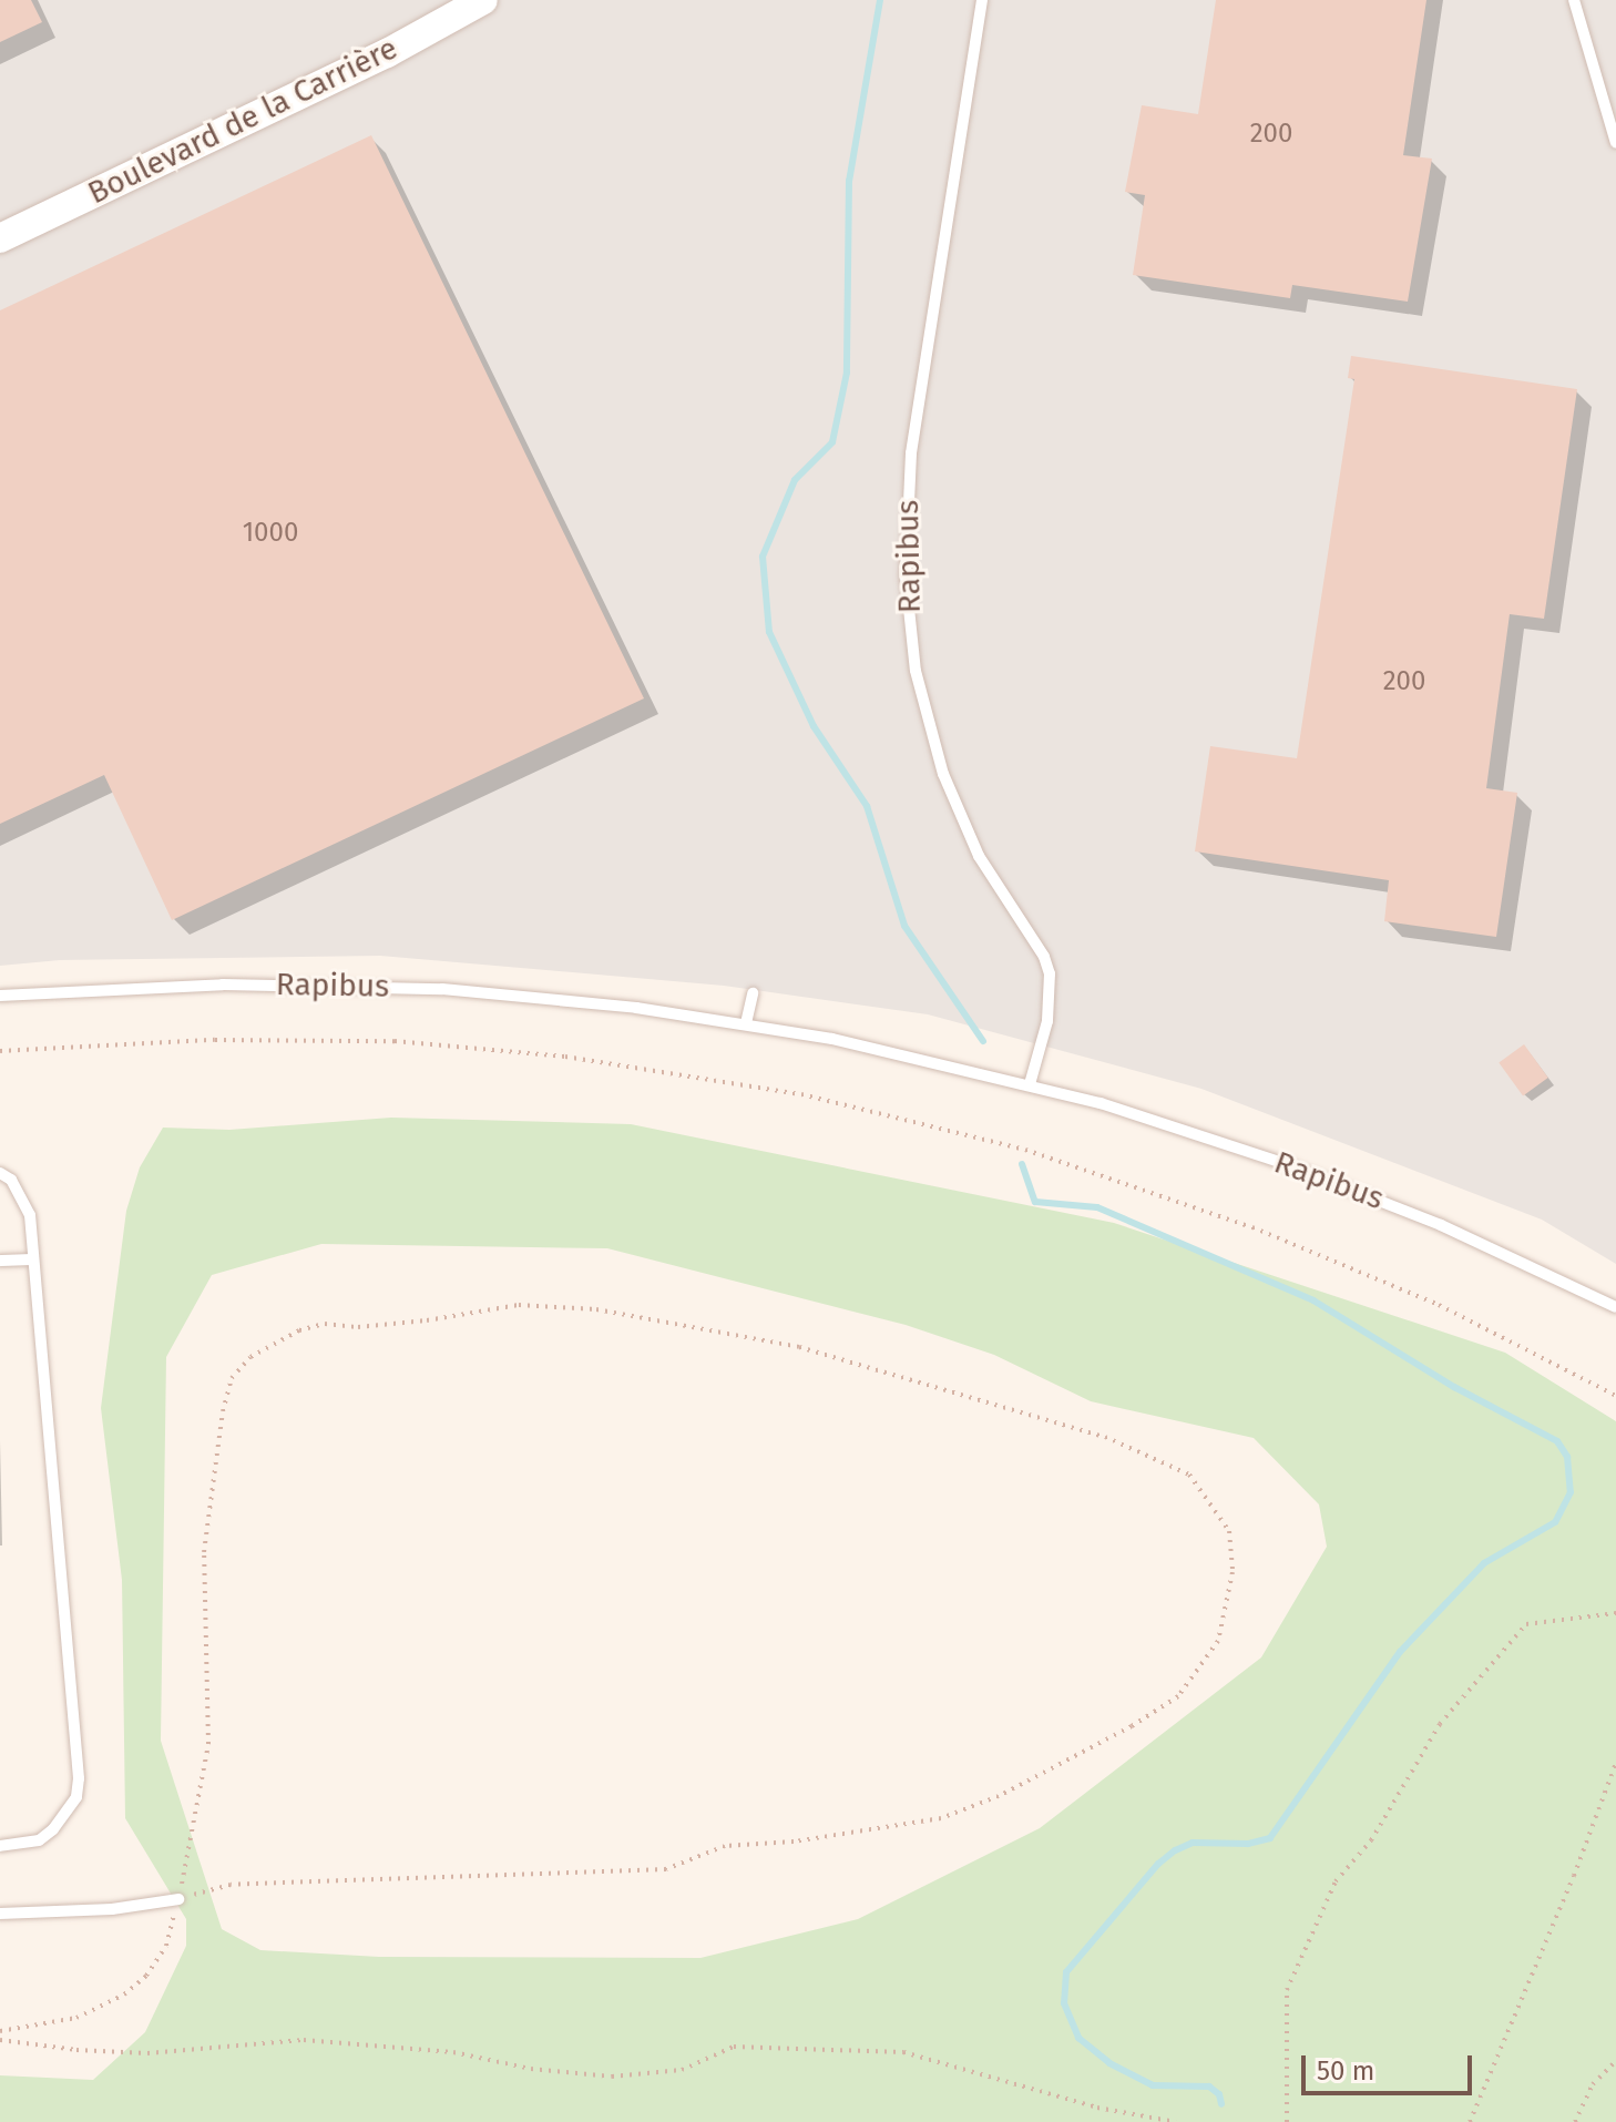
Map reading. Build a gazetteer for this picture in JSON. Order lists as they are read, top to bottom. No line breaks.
{"streets":{"street":["Boulevard de la Carrière"],"lane":["Rapibus"]},"house_numbers":["200","1000","200"],"scale_bar":"50 m"}
